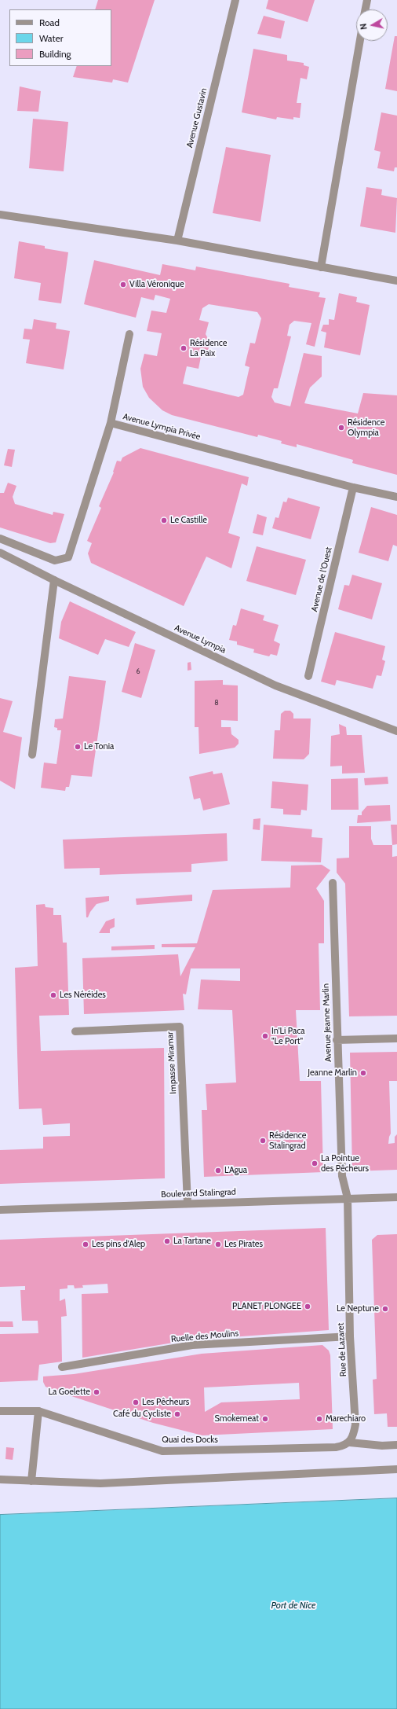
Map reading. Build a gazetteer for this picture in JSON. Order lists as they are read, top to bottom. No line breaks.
{"streets":{"street":["Avenue Gustavin","Avenue Lympia Privée","Avenue de l'Ouest","Avenue Lympia","Avenue Jeanne Marlin","Impasse Miramar","Boulevard Stalingrad","Ruelle des Moulins","Rue de Lazaret","Quai des Docks"]},"crossings":[["Avenue Lympia Privée","Avenue de l'Ouest"],["Avenue Jeanne Marlin","Boulevard Stalingrad"],["Avenue Jeanne Marlin","Rue de Lazaret"],["Impasse Miramar","Boulevard Stalingrad"],["Boulevard Stalingrad","Rue de Lazaret"],["Ruelle des Moulins","Rue de Lazaret"],["Rue de Lazaret","Quai des Docks"]],"water":["Port de Nice"],"places":["Villa Véronique","Résidence La Paix","Résidence Olympia","Le Castille","Le Tonia","Les Néréides","In'Li Paca \"Le Port\"","Jeanne Marlin","Résidence Stalingrad","La Pointue des Pêcheurs","L'Agua","La Tartane","Les pins d'Alep","Les Pirates","PLANET PLONGEE","Le Neptune","La Goelette","Les Pêcheurs","Café du Cycliste","Smokemeat","Marechiaro"],"house_numbers":["6","8"],"legend":["Road","Water","Building"],"north":"left"}
